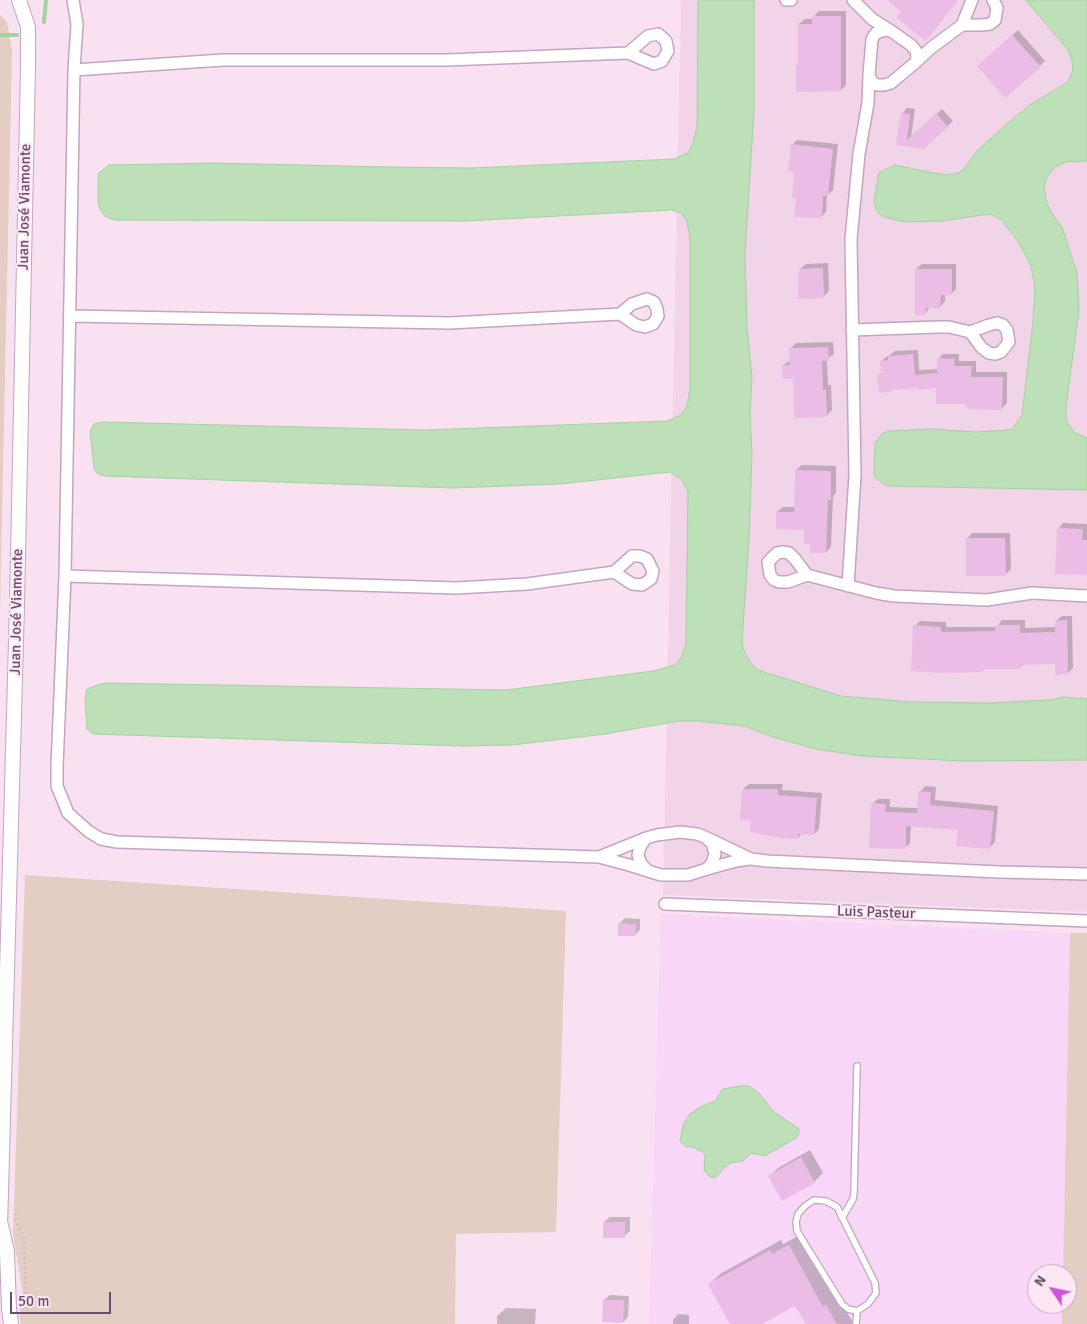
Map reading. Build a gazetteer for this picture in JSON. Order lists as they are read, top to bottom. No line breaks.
{"streets":{"street":["Juan José Viamonte","Luis Pasteur"]},"scale_bar":"50 m","north":"top left"}
